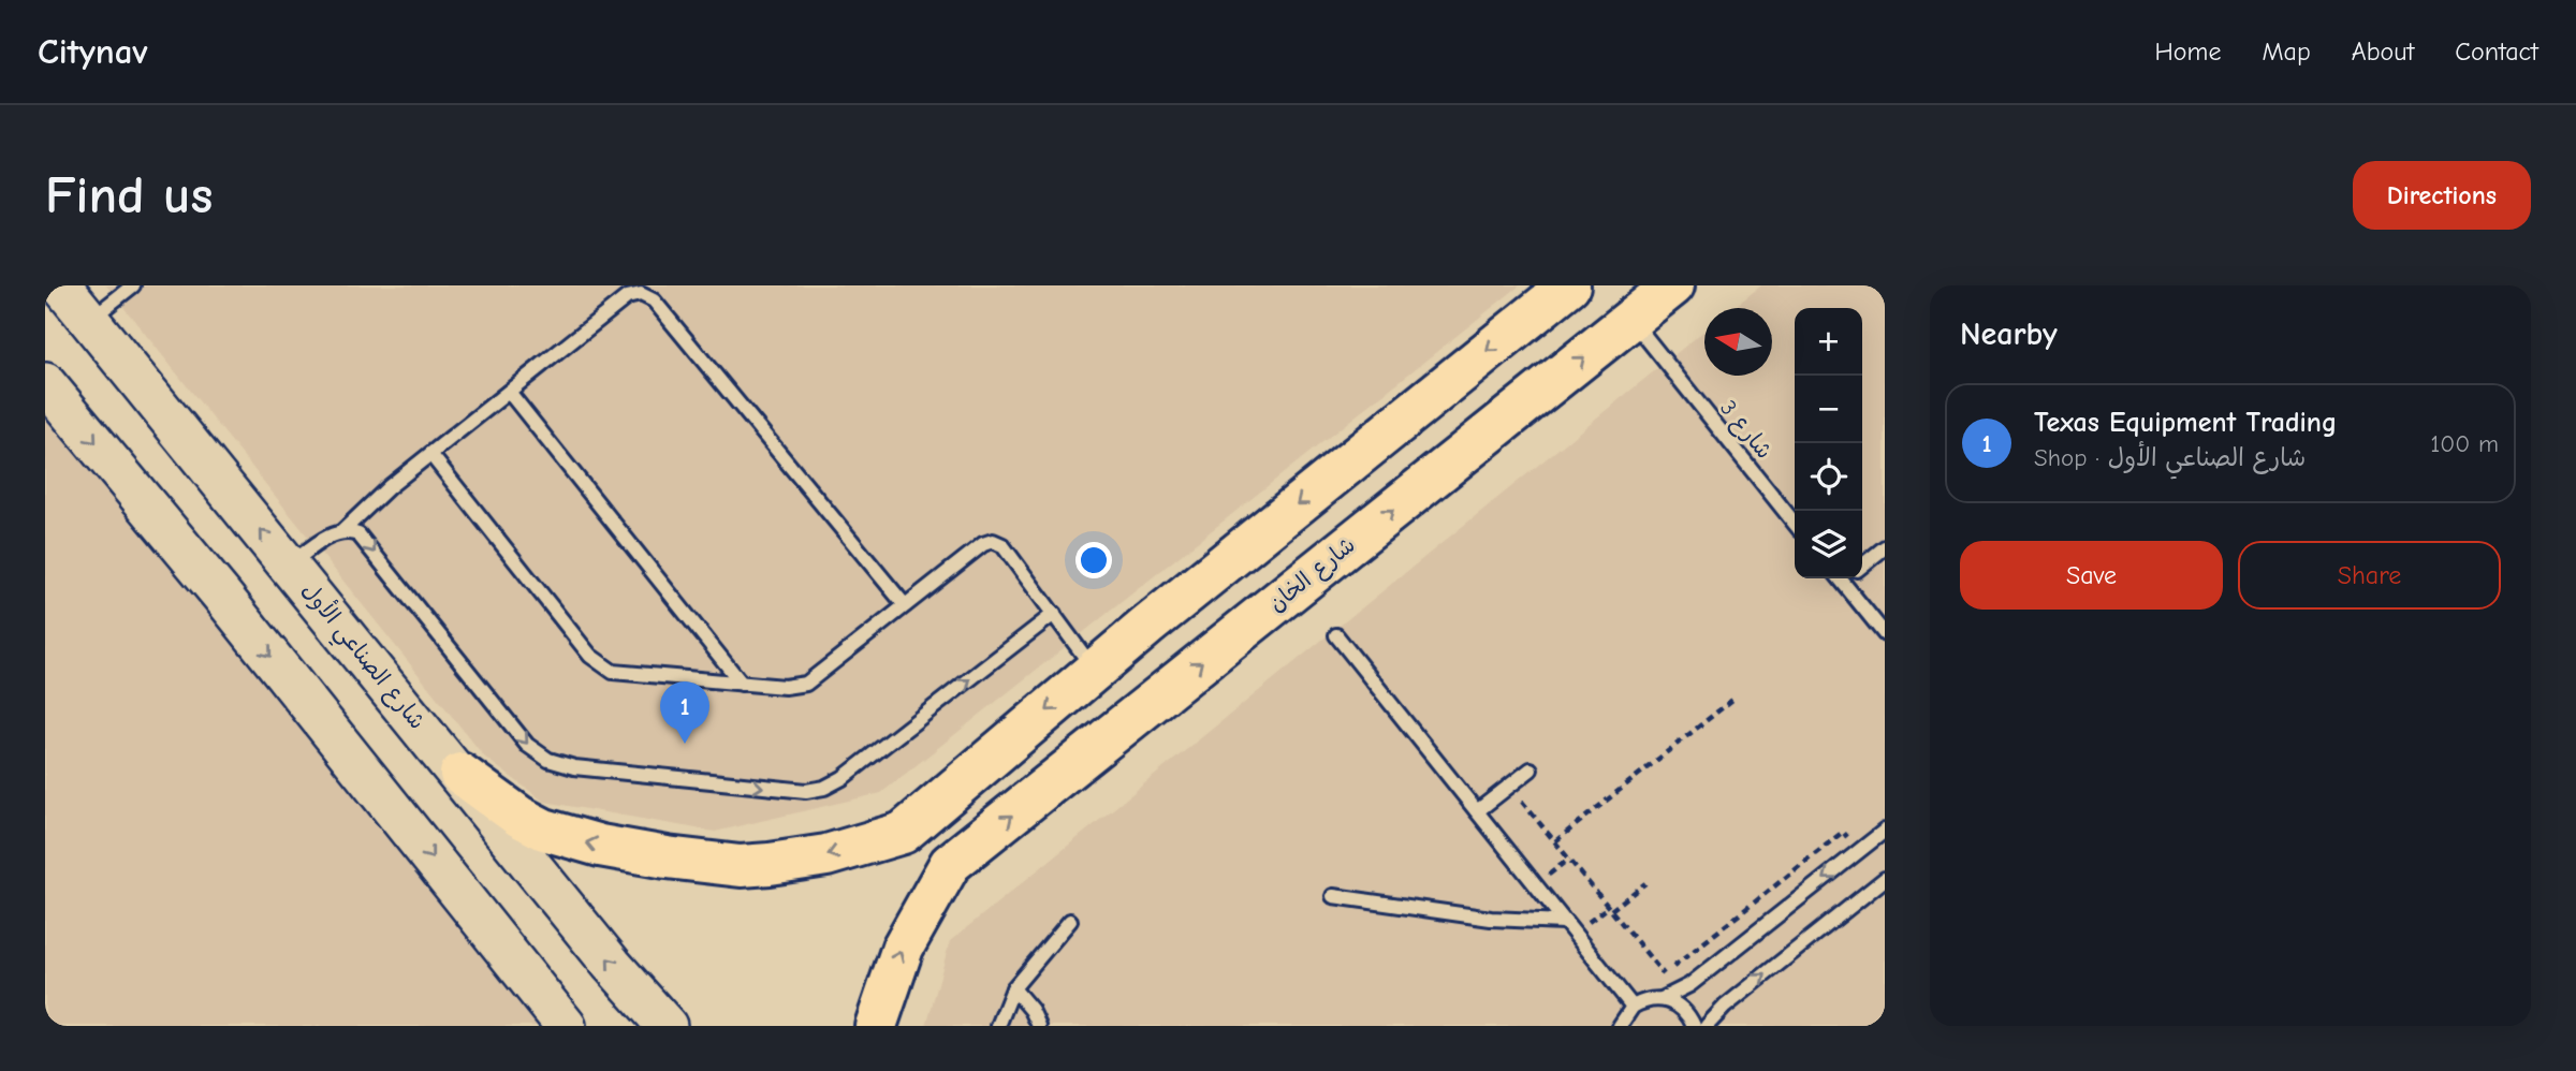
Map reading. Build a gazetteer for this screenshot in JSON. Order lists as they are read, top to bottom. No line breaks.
{"streets":{"main road":["شارع الخان","شارع الصناعي الأول"],"lane":["شارع 3"]},"crossings":[["شارع 3","شارع الخان"]],"north":"left","page":{"header":"Citynav","nav":["Home","Map","About","Contact"],"buttons":["Directions",["Save","Share"]],"title":"Find us","heading":"Nearby","map_buttons":["+","−"],"list":[{"mark":"1","name":"Texas Equipment Trading","note":"Shop · شارع الصناعي الأول","value":"100 m"}],"pins":"1"}}
